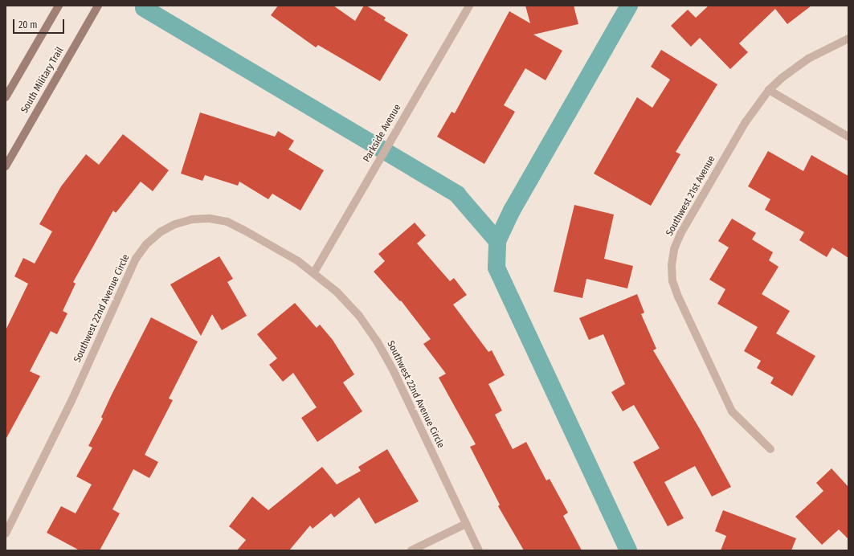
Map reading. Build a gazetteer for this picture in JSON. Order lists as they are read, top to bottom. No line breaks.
{"streets":{"street":["South Military Trail","Parkside Avenue","Southwest 21st Avenue","Southwest 22nd Avenue Circle"]},"crossings":[["Parkside Avenue","Southwest 22nd Avenue Circle"]],"scale_bar":"20 m"}
